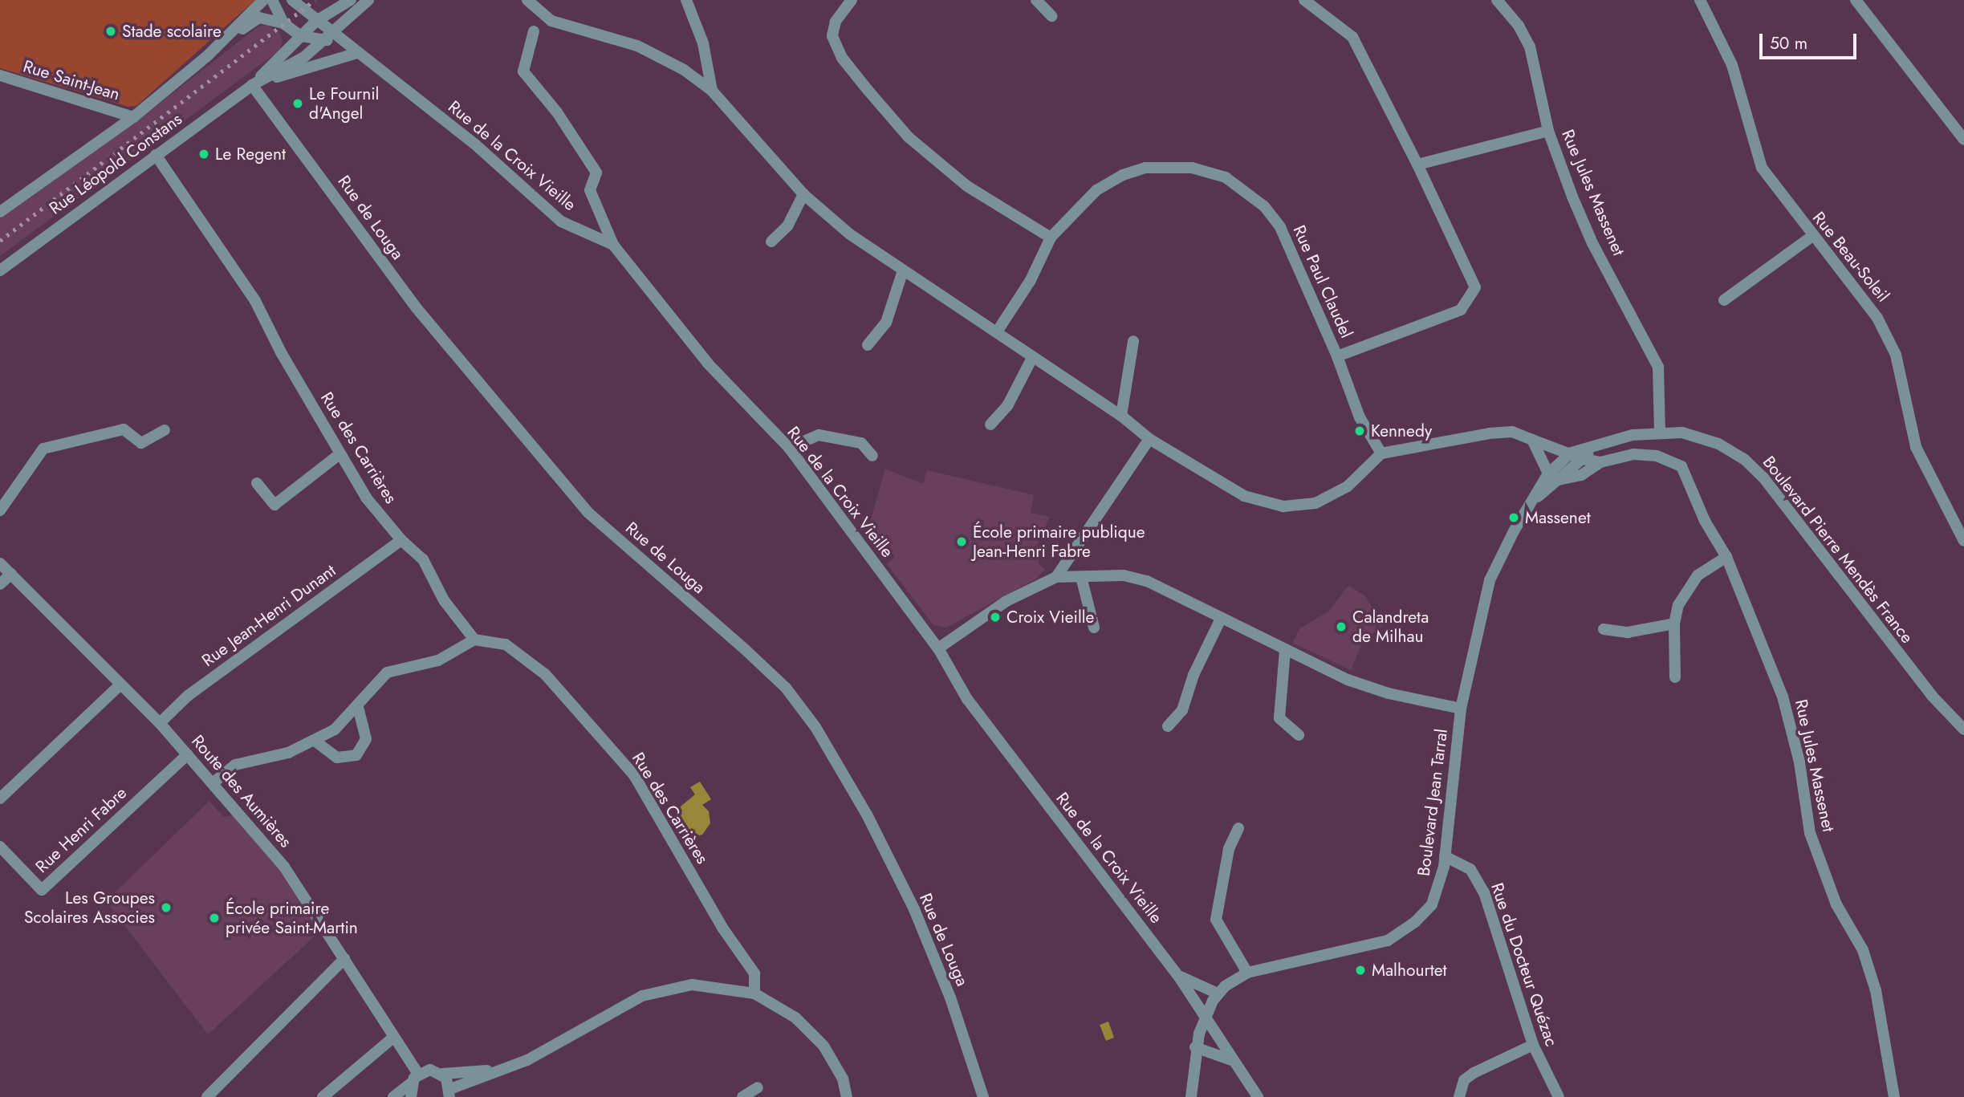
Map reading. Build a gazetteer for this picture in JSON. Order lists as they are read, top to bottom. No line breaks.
{"streets":{"street":["Rue Saint-Jean","Rue de la Croix Vieille","Rue Léopold Constans","Rue Jules Massenet","Rue de Louga","Rue Beau-Soleil","Rue Paul Claudel","Rue des Carrières","Boulevard Pierre Mendès France","Rue Jean-Henri Dunant","Route des Aumières","Boulevard Jean Tarral","Rue Henri Fabre","Rue du Docteur Quézac"]},"crossings":[["Rue de la Croix Vieille","Rue Léopold Constans"],["Rue de la Croix Vieille","Boulevard Jean Tarral"],["Rue Léopold Constans","Rue de Louga"],["Rue Léopold Constans","Rue des Carrières"],["Rue Jules Massenet","Rue Paul Claudel"],["Rue Jules Massenet","Boulevard Pierre Mendès France"],["Rue Jules Massenet","Boulevard Jean Tarral"],["Rue des Carrières","Rue Jean-Henri Dunant"],["Boulevard Pierre Mendès France","Boulevard Jean Tarral"],["Rue Jean-Henri Dunant","Route des Aumières"],["Route des Aumières","Rue Henri Fabre"],["Boulevard Jean Tarral","Rue du Docteur Quézac"]],"places":["Stade scolaire","Le Fournil d'Angel","Le Regent","Kennedy","Massenet","École primaire publique Jean-Henri Fabre","Croix Vieille","Calandreta de Milhau","Les Groupes Scolaires Associes","École primaire privée Saint-Martin","Malhourtet"],"scale_bar":"50 m"}
